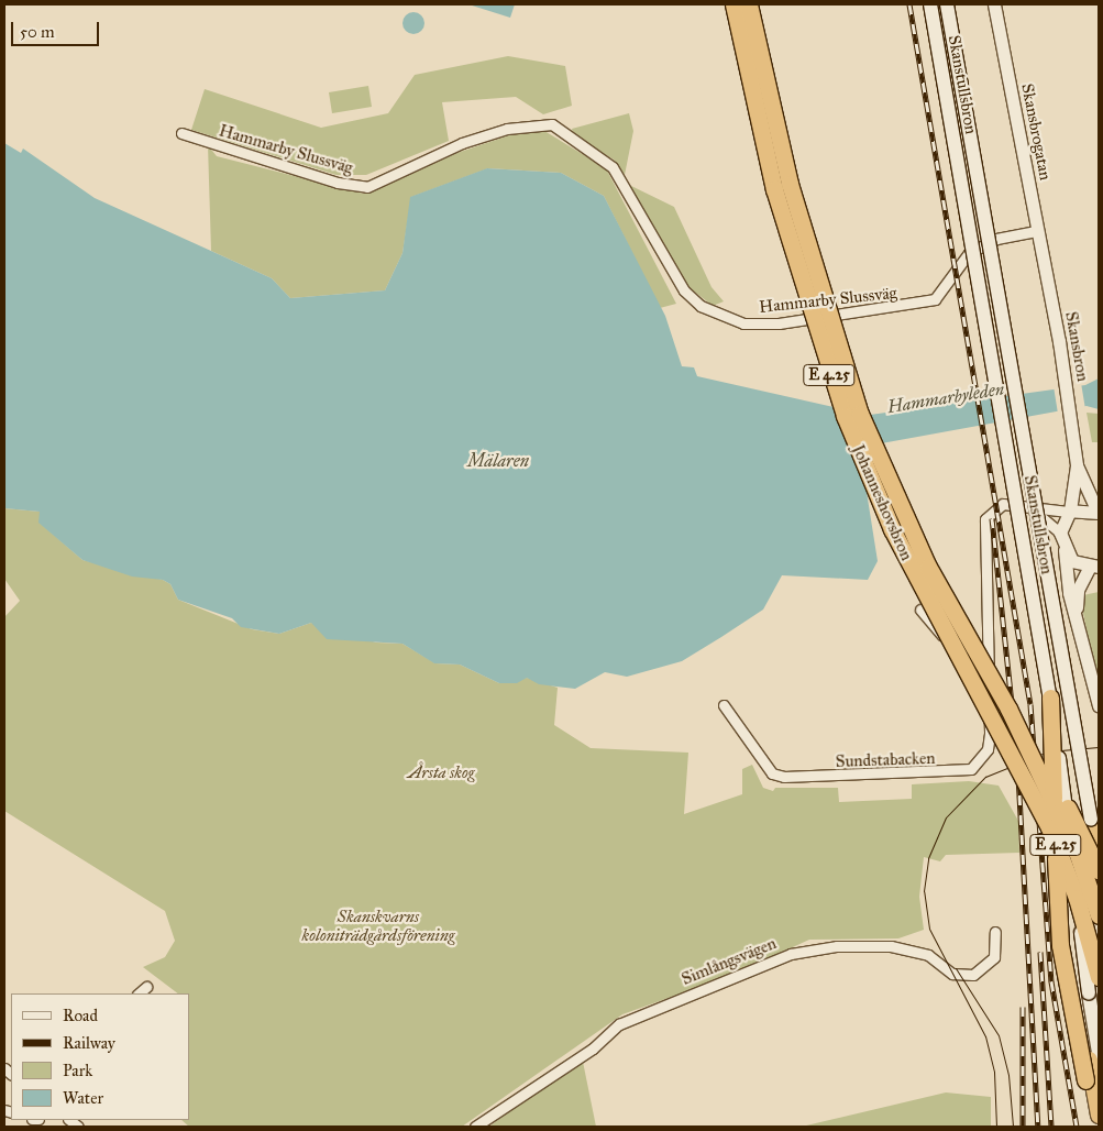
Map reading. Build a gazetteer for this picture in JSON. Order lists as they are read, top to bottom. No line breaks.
{"streets":{"highway":["E 4.25","Johanneshovsbron"],"main road":["Skanstullsbron"],"street":["Skansbrogatan","Hammarby Slussväg","Skansbron","Sundstabacken","Simlångsvägen"]},"crossings":[["Skansbrogatan","Hammarby Slussväg"],["Skansbrogatan","Skansbron"],["Skansbron","Sundstabacken"]],"water":["Hammarbyleden","Mälaren"],"parks":["Årsta skog","Skanskvarns koloniträdgårdsförening"],"legend":["Road","Railway","Park","Water"],"scale_bar":"50 m"}
